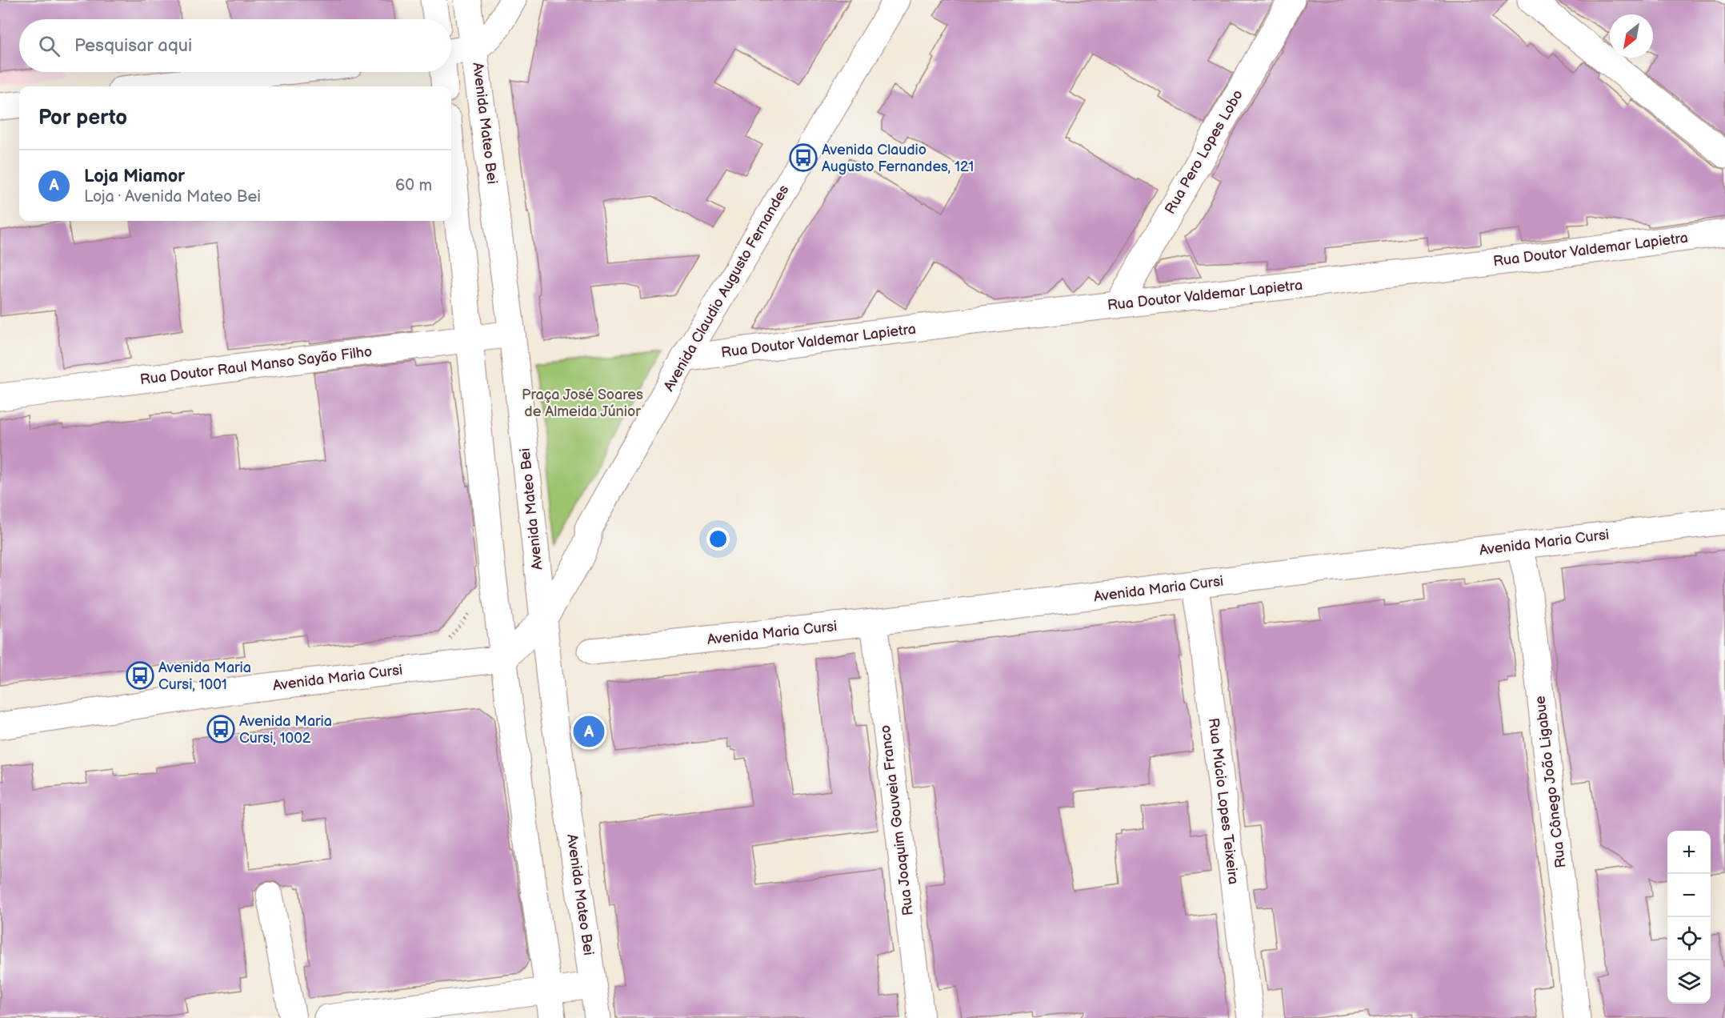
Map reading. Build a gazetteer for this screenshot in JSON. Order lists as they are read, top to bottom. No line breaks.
{"streets":{"street":["Avenida Mateo Bei","Rua Pero Lopes Lobo","Rua Doutor Valdemar Lapietra","Avenida Claudio Augusto Fernandes","Rua Doutor Raul Manso Sayão Filho","Avenida Maria Cursi","Rua Cônego João Ligabue","Rua Múcio Lopes Teixeira","Rua Joaquim Gouveia Franco"]},"crossings":[["Avenida Mateo Bei","Avenida Claudio Augusto Fernandes"],["Avenida Mateo Bei","Rua Doutor Raul Manso Sayão Filho"],["Rua Pero Lopes Lobo","Rua Doutor Valdemar Lapietra"],["Rua Doutor Valdemar Lapietra","Avenida Claudio Augusto Fernandes"],["Avenida Claudio Augusto Fernandes","Avenida Maria Cursi"],["Avenida Maria Cursi","Rua Cônego João Ligabue"],["Avenida Maria Cursi","Rua Múcio Lopes Teixeira"],["Avenida Maria Cursi","Rua Joaquim Gouveia Franco"]],"parks":["Praça José Soares de Almeida Júnior"],"places":{"bus stop":["Avenida Claudio Augusto Fernandes, 121","Avenida Maria Cursi, 1001","Avenida Maria Cursi, 1002"]},"north":"bottom left","page":{"search":"Pesquisar aqui","heading":"Por perto","list":[{"mark":"A","name":"Loja Miamor","note":"Loja · Avenida Mateo Bei","value":"60 m"}],"pins":"A","map_buttons":["+","−"]}}
